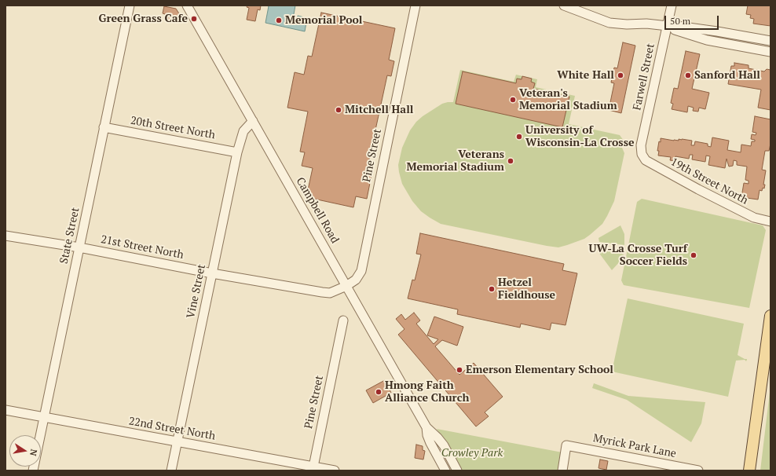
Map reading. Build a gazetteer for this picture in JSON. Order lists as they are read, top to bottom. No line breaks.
{"streets":{"street":["Farwell Street","20th Street North","Pine Street","19th Street North","Campbell Road","State Street","21st Street North","Vine Street","22nd Street North","Myrick Park Lane"]},"crossings":[["Farwell Street","19th Street North"],["20th Street North","State Street"],["20th Street North","Vine Street"],["Pine Street","Campbell Road"],["Pine Street","21st Street North"],["Pine Street","22nd Street North"],["Campbell Road","21st Street North"],["Campbell Road","Vine Street"],["State Street","21st Street North"],["State Street","22nd Street North"],["21st Street North","Vine Street"],["Vine Street","22nd Street North"]],"parks":["Crowley Park"],"places":["Green Grass Cafe","Memorial Pool","White Hall","Sanford Hall","Veteran's Memorial Stadium","Mitchell Hall","University of Wisconsin-La Crosse","Veterans Memorial Stadium","UW-La Crosse Turf Soccer Fields","Hetzel Fieldhouse","Emerson Elementary School","Hmong Faith Alliance Church"],"scale_bar":"50 m","north":"right"}
